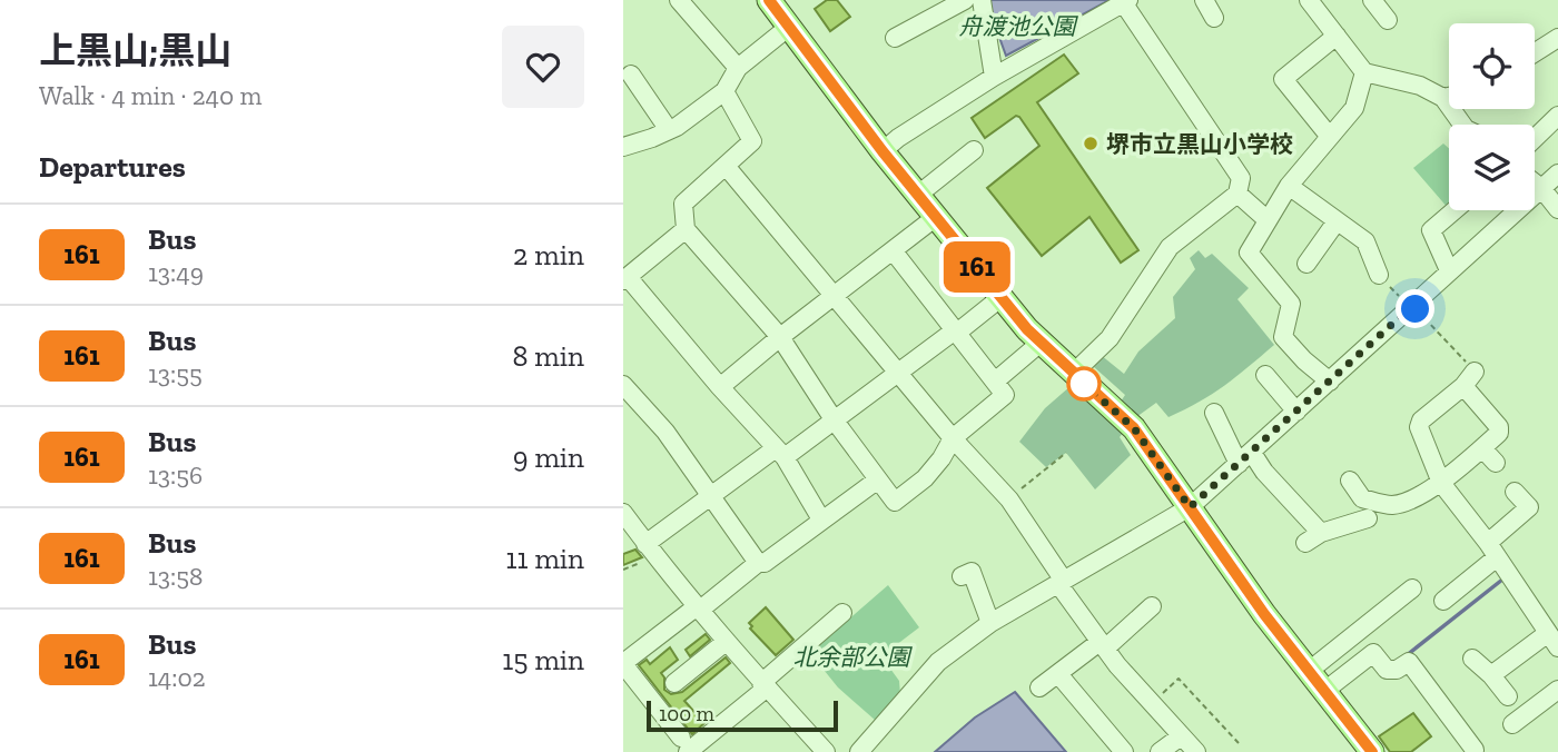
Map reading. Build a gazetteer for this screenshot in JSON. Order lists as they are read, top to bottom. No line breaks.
{"parks":["舟渡池公園","北余部公園"],"places":["堺市立黒山小学校"],"lines":["bus line 161"],"scale_bar":"100 m","page":{"heading":[["上黒山;黒山","Walk · 4 min · 240 m"],"Departures"],"on_map":"161","list":[{"mark":"161","name":"Bus","note":"13:49","value":"2 min"},{"mark":"161","name":"Bus","note":"13:55","value":"8 min"},{"mark":"161","name":"Bus","note":"13:56","value":"9 min"},{"mark":"161","name":"Bus","note":"13:58","value":"11 min"},{"mark":"161","name":"Bus","note":"14:02","value":"15 min"}],"scale":"100 m"}}
